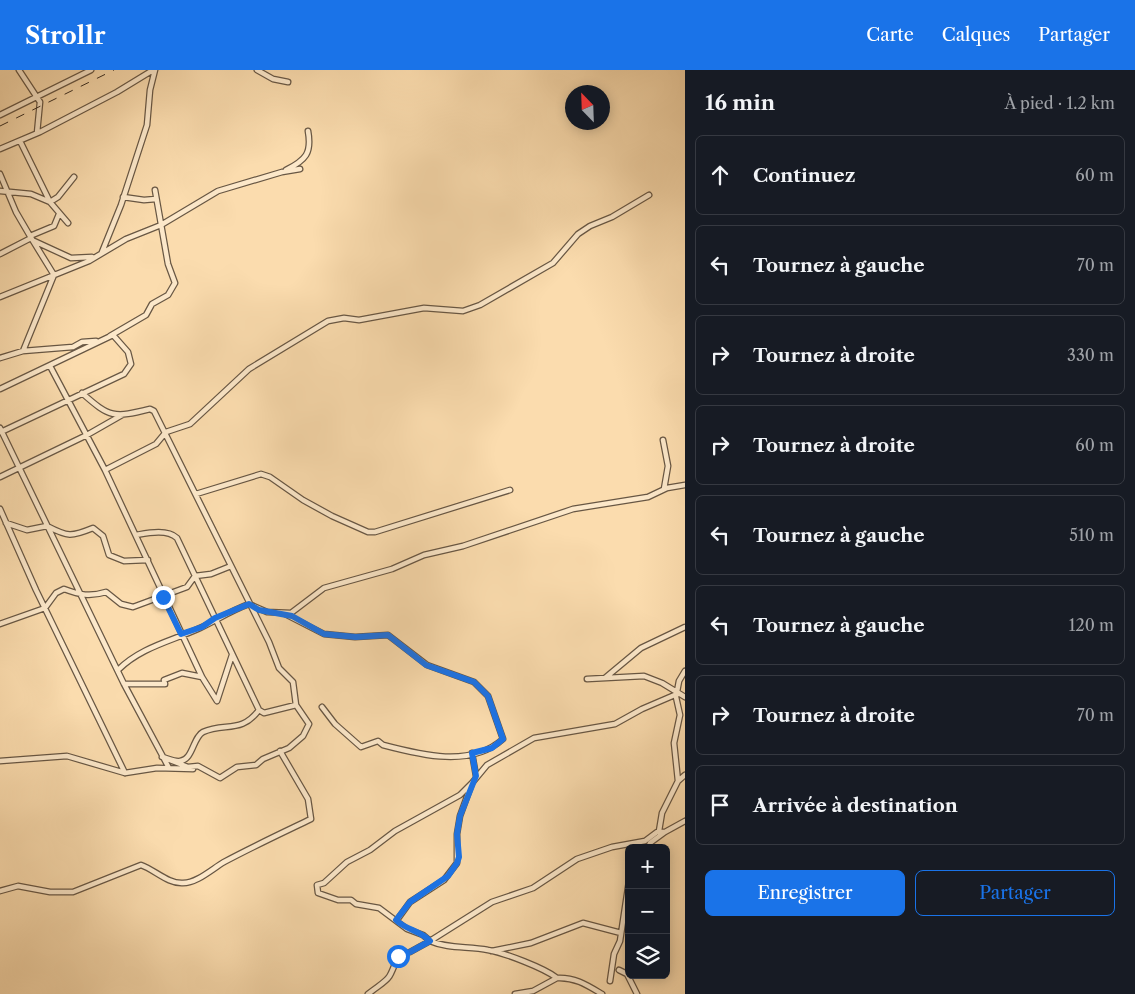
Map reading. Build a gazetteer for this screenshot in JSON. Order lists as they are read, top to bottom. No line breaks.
{"north":"top left","page":{"header":"Strollr","nav":["Carte","Calques","Partager"],"heading":["16 min","À pied · 1.2 km"],"list":[["Continuez","60 m"],["Tournez à gauche","70 m"],["Tournez à droite","330 m"],["Tournez à droite","60 m"],["Tournez à gauche","510 m"],["Tournez à gauche","120 m"],["Tournez à droite","70 m"],"Arrivée à destination"],"map_buttons":["+","−"],"buttons":["Enregistrer","Partager"]}}
